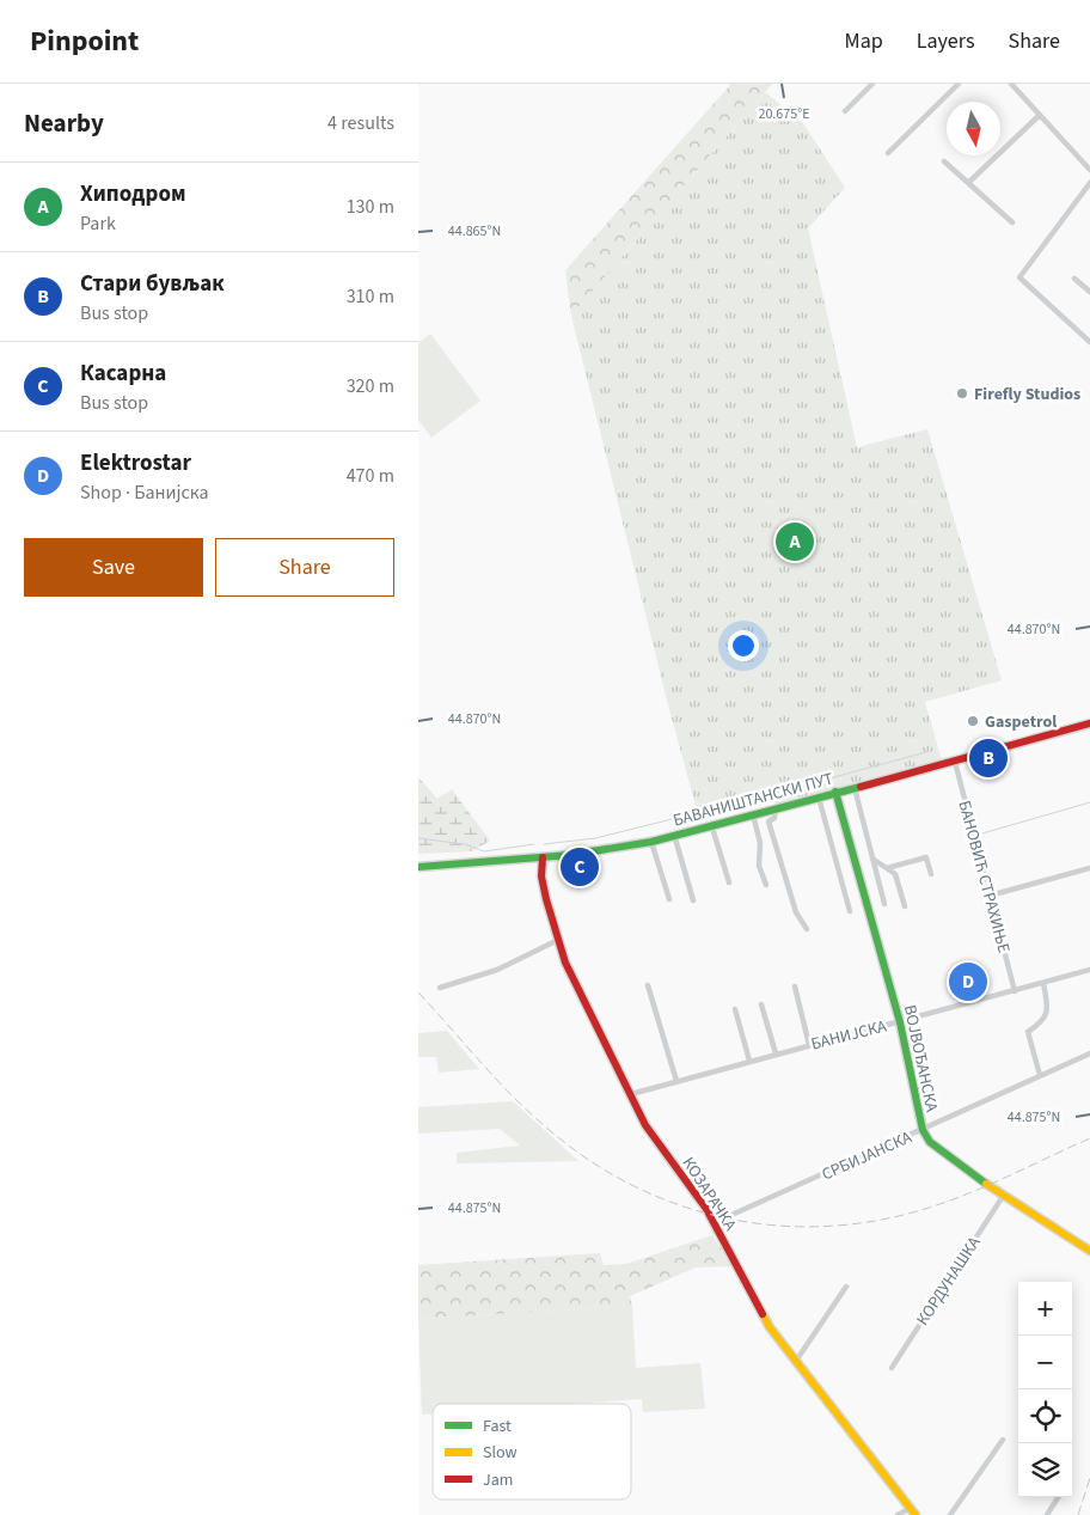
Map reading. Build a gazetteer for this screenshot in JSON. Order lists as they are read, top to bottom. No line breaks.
{"streets":{"street":["БАВАНИШТАНСКИ ПУТ","БАНОВИЋ СТРАХИЊЕ","БАНИЈСКА","ВОЈВОЂАНСКА","СРБИЈАНСКА","КОЗАРАЧКА","КОРДУНАШКА"]},"crossings":[["БАВАНИШТАНСКИ ПУТ","БАНОВИЋ СТРАХИЊЕ"],["БАВАНИШТАНСКИ ПУТ","ВОЈВОЂАНСКА"],["БАВАНИШТАНСКИ ПУТ","КОЗАРАЧКА"],["БАНОВИЋ СТРАХИЊЕ","БАНИЈСКА"],["БАНИЈСКА","ВОЈВОЂАНСКА"],["БАНИЈСКА","КОЗАРАЧКА"],["ВОЈВОЂАНСКА","СРБИЈАНСКА"],["ВОЈВОЂАНСКА","КОРДУНАШКА"],["СРБИЈАНСКА","КОЗАРАЧКА"]],"places":["Firefly Studios","Gaspetrol"],"legend":["Fast","Slow","Jam"],"north":"bottom","page":{"header":"Pinpoint","nav":["Map","Layers","Share"],"heading":["Nearby","4 results"],"list":[{"mark":"A","name":"Хиподром","note":"Park","value":"130 m"},{"mark":"B","name":"Стари бувљак","note":"Bus stop","value":"310 m"},{"mark":"C","name":"Касарна","note":"Bus stop","value":"320 m"},{"mark":"D","name":"Elektrostar","note":"Shop · Банијска","value":"470 m"}],"buttons":["Save","Share"],"pins":["A","B","C","D"],"map_buttons":["+","−"]},"coordinates":["20.675°E","44.865°N","44.870°N","44.875°N"]}
